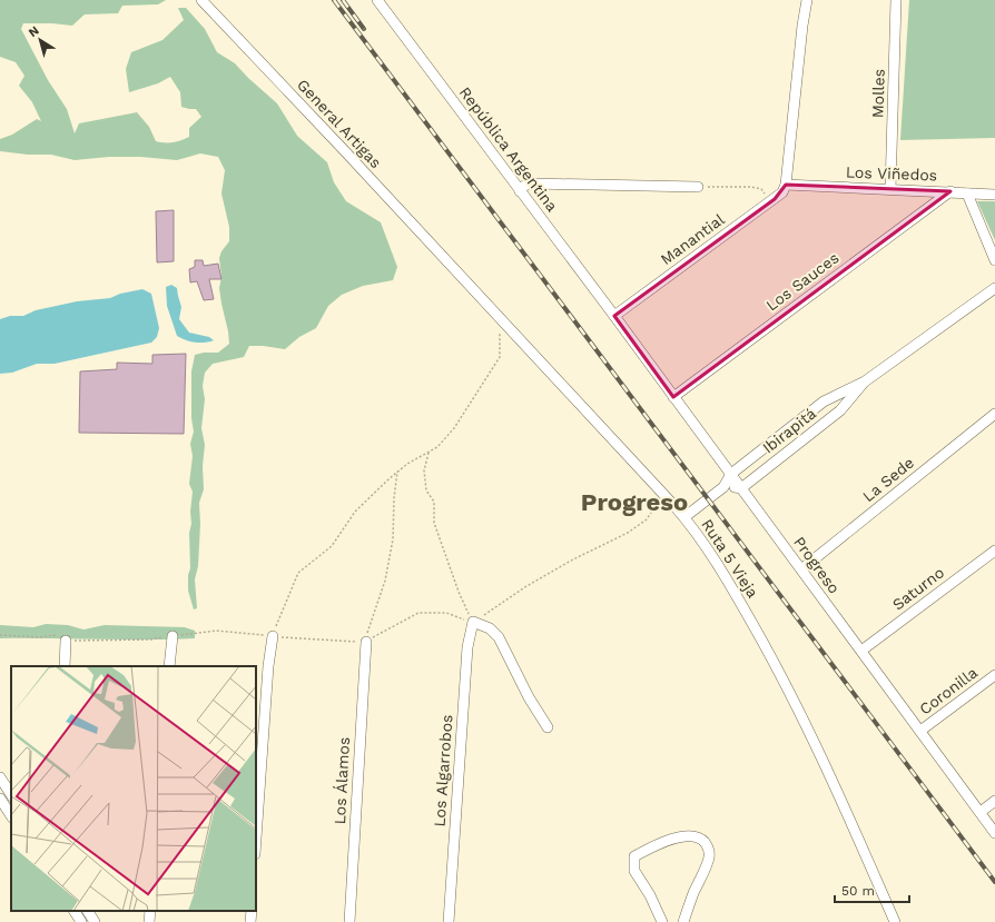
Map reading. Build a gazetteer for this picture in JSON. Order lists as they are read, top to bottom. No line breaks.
{"streets":{"street":["Molles","General Artigas","República Argentina","Los Viñedos","Manantial","Los Sauces","Ibirapitá","La Sede","Ruta 5 Vieja","Progreso","Saturno","Coronilla","Los Algarrobos","Los Álamos"]},"crossings":[["Molles","Los Viñedos"],["General Artigas","Ruta 5 Vieja"],["República Argentina","Manantial"],["República Argentina","Progreso"],["Los Viñedos","Manantial"],["Los Viñedos","Los Sauces"],["Manantial","Progreso"],["Los Sauces","Progreso"],["Ibirapitá","Ruta 5 Vieja"],["Ibirapitá","Progreso"],["La Sede","Progreso"],["Progreso","Saturno"],["Progreso","Coronilla"]],"districts":["Progreso"],"scale_bar":"50 m","north":"top left"}
